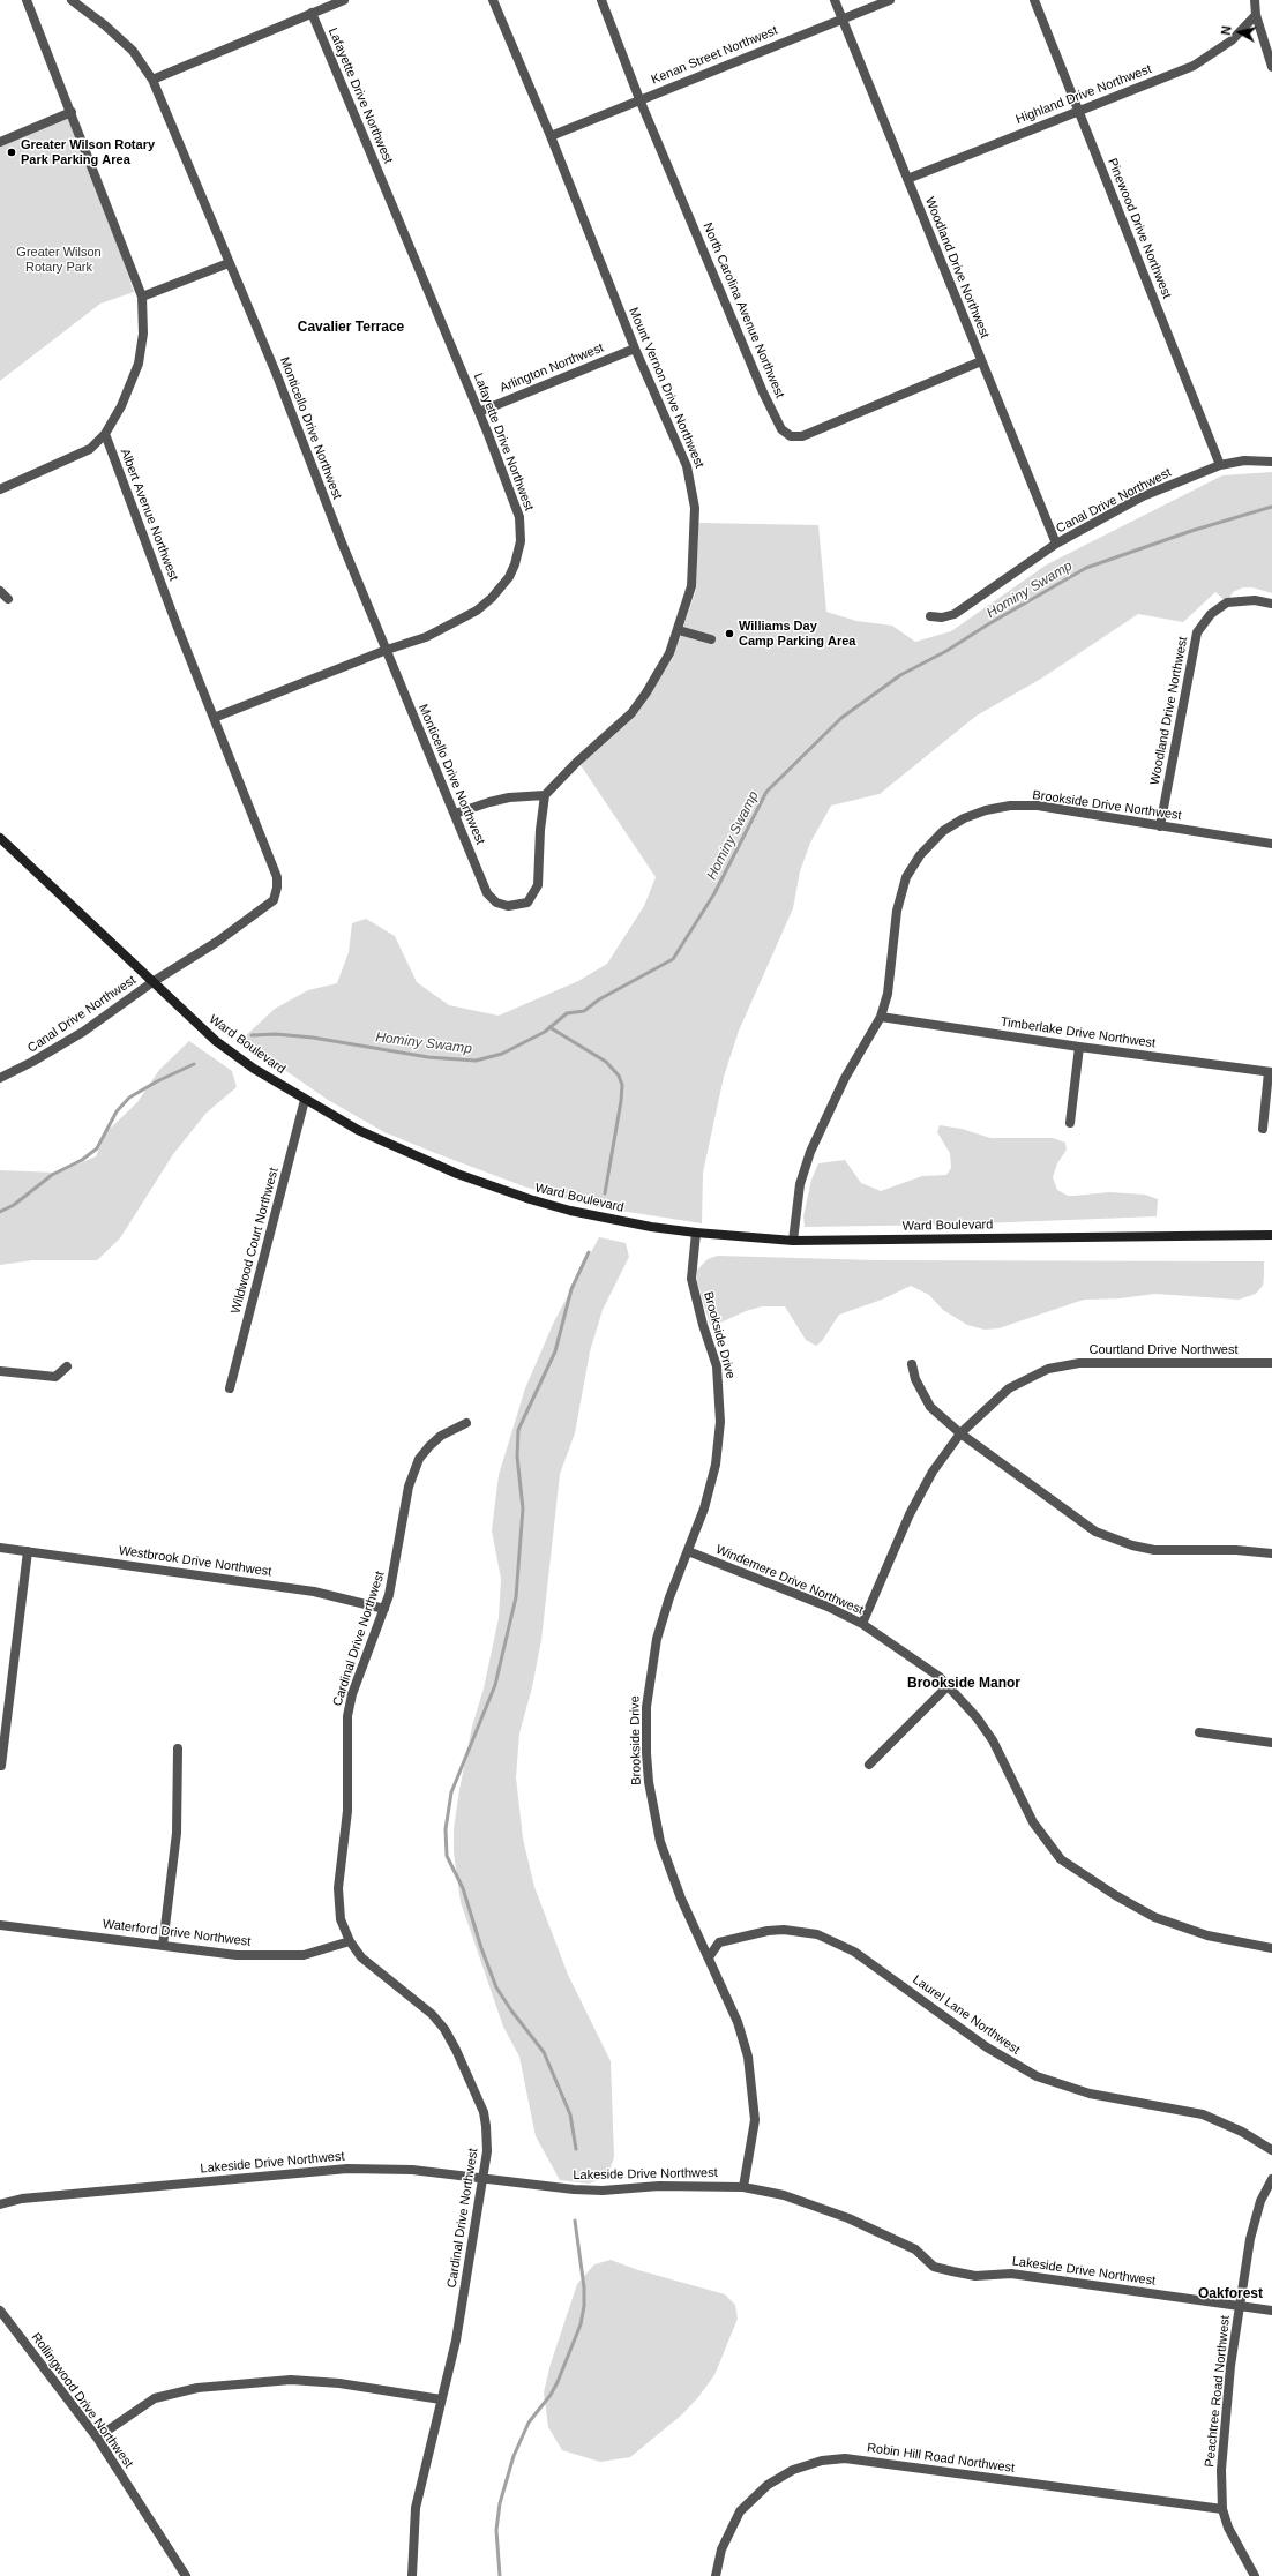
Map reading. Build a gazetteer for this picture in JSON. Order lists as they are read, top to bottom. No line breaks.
{"streets":{"main road":["Ward Boulevard"],"street":["Kenan Street Northwest","Highland Drive Northwest","Lafayette Drive Northwest","Pinewood Drive Northwest","Woodland Drive Northwest","North Carolina Avenue Northwest","Arlington Northwest","Mount Vernon Drive Northwest","Monticello Drive Northwest","Canal Drive Northwest","Albert Avenue Northwest","Brookside Drive Northwest","Timberlake Drive Northwest","Wildwood Court Northwest","Brookside Drive","Courtland Drive Northwest","Westbrook Drive Northwest","Windemere Drive Northwest","Cardinal Drive Northwest","Waterford Drive Northwest","Laurel Lane Northwest","Lakeside Drive Northwest","Peachtree Road Northwest","Rollingwood Drive Northwest","Robin Hill Road Northwest"]},"crossings":[["Kenan Street Northwest","Woodland Drive Northwest"],["Kenan Street Northwest","North Carolina Avenue Northwest"],["Kenan Street Northwest","Mount Vernon Drive Northwest"],["Highland Drive Northwest","Pinewood Drive Northwest"],["Highland Drive Northwest","Woodland Drive Northwest"],["Lafayette Drive Northwest","Arlington Northwest"],["Lafayette Drive Northwest","Monticello Drive Northwest"],["Lafayette Drive Northwest","Albert Avenue Northwest"],["Pinewood Drive Northwest","Canal Drive Northwest"],["Woodland Drive Northwest","North Carolina Avenue Northwest"],["Woodland Drive Northwest","Canal Drive Northwest"],["Woodland Drive Northwest","Brookside Drive Northwest"],["Arlington Northwest","Mount Vernon Drive Northwest"],["Mount Vernon Drive Northwest","Monticello Drive Northwest"],["Canal Drive Northwest","Albert Avenue Northwest"],["Canal Drive Northwest","Ward Boulevard"],["Albert Avenue Northwest","Ward Boulevard"],["Brookside Drive Northwest","Timberlake Drive Northwest"],["Brookside Drive Northwest","Ward Boulevard"],["Ward Boulevard","Wildwood Court Northwest"],["Ward Boulevard","Brookside Drive"],["Brookside Drive","Windemere Drive Northwest"],["Brookside Drive","Laurel Lane Northwest"],["Brookside Drive","Lakeside Drive Northwest"],["Courtland Drive Northwest","Windemere Drive Northwest"],["Westbrook Drive Northwest","Cardinal Drive Northwest"],["Cardinal Drive Northwest","Waterford Drive Northwest"],["Cardinal Drive Northwest","Lakeside Drive Northwest"],["Lakeside Drive Northwest","Peachtree Road Northwest"],["Peachtree Road Northwest","Robin Hill Road Northwest"]],"districts":["Cavalier Terrace","Brookside Manor","Oakforest"],"water":["Hominy Swamp"],"parks":["Greater Wilson Rotary Park"],"places":["Greater Wilson Rotary Park Parking Area","Williams Day Camp Parking Area"],"north":"left"}
